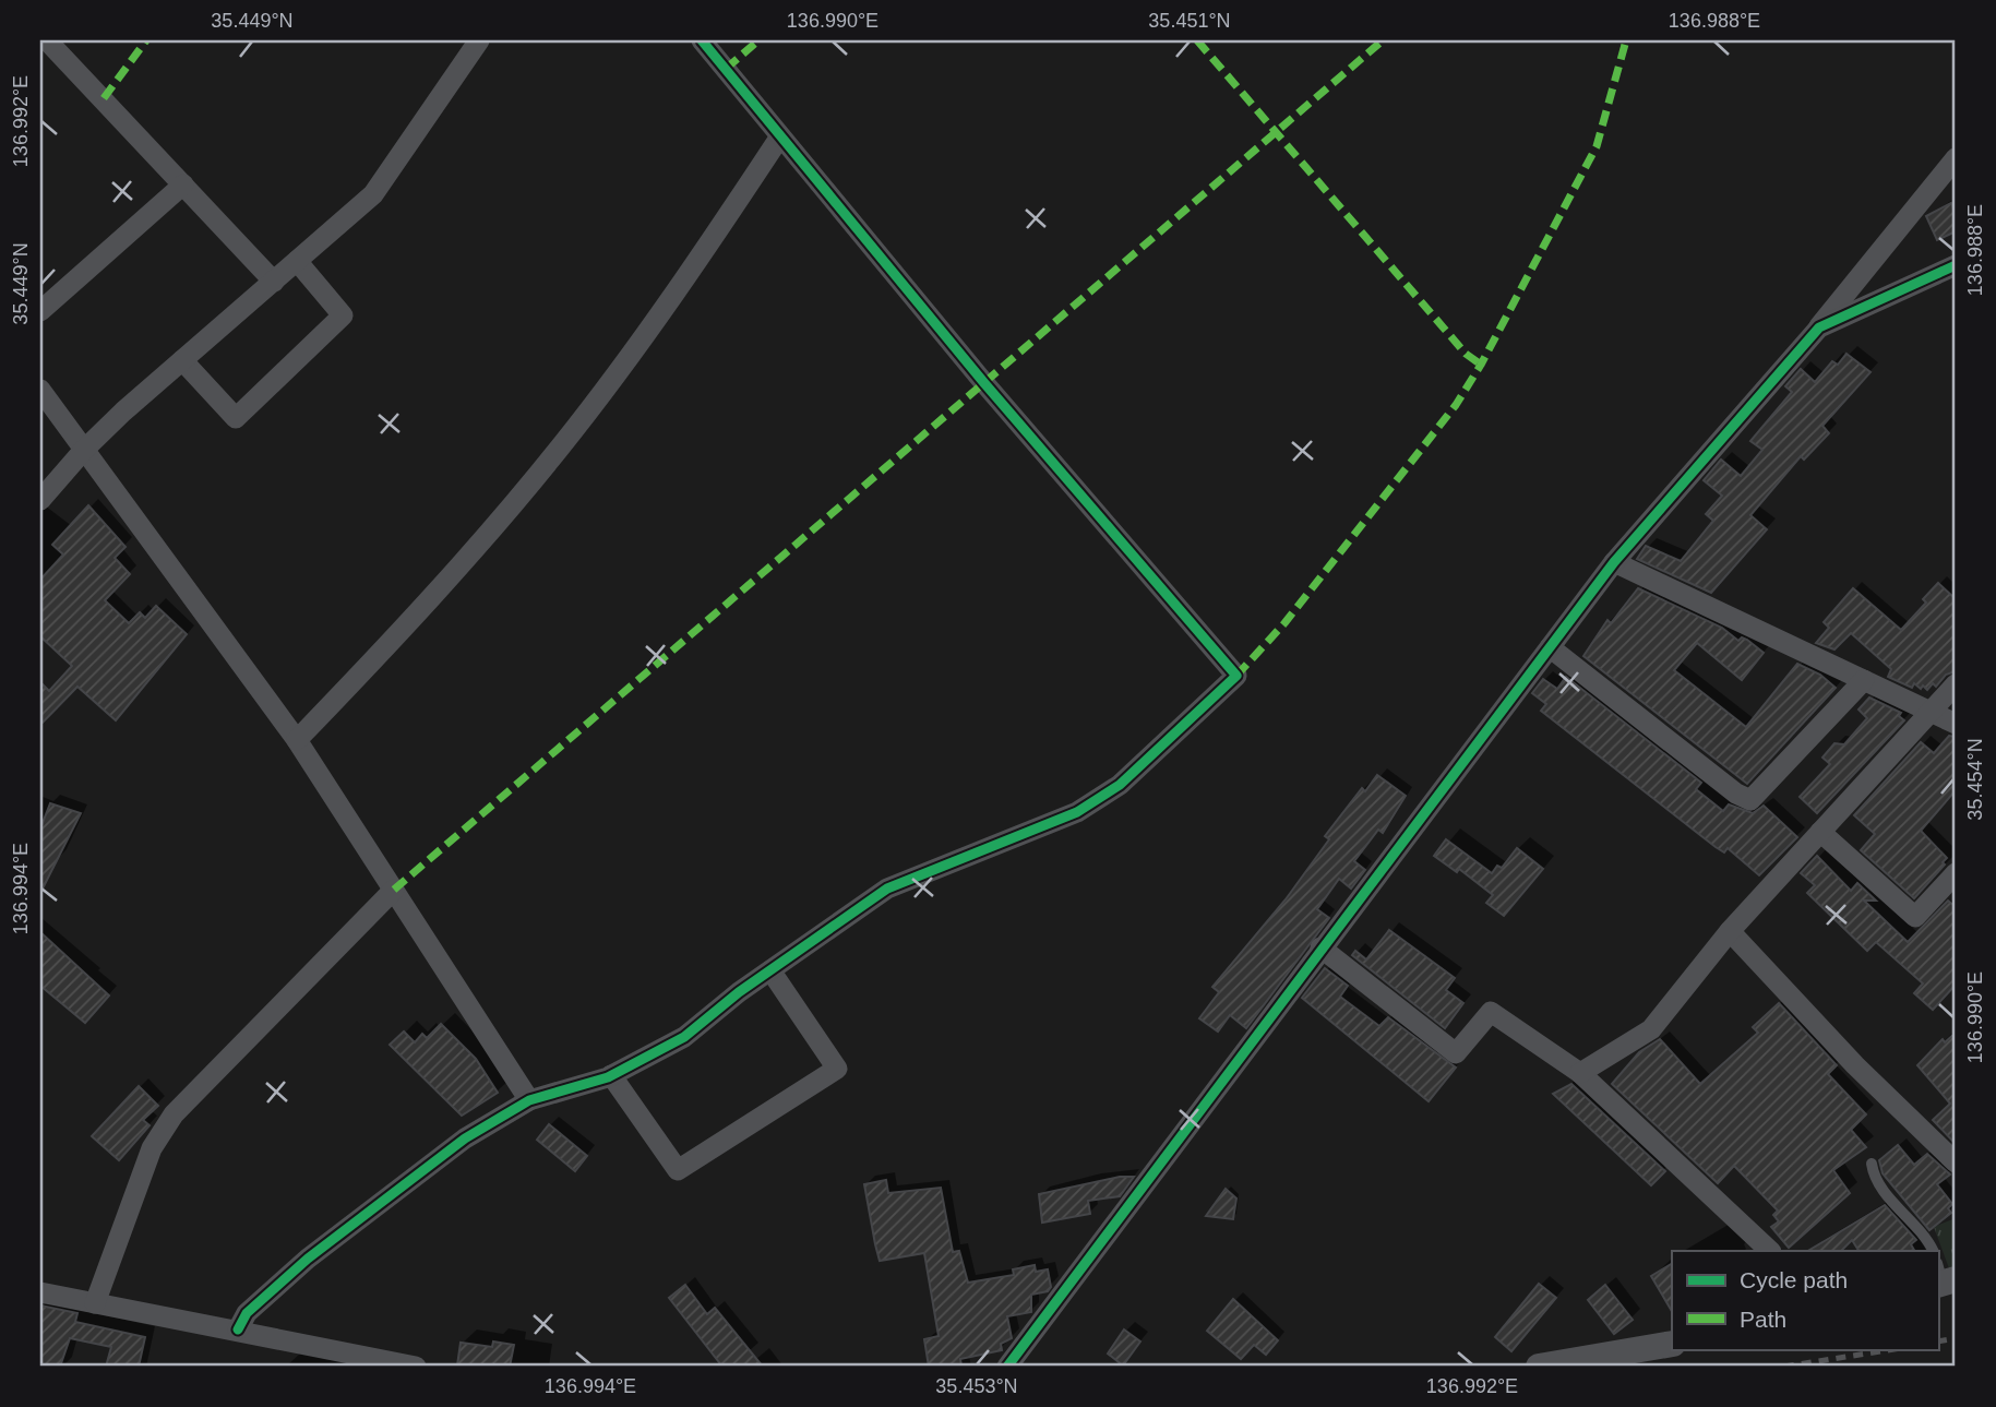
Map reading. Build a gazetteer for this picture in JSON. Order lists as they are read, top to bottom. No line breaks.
{"legend":["Cycle path","Path"],"coordinates":["35.449°N","136.990°E","35.451°N","136.988°E","136.992°E","35.454°N","136.994°E","35.453°N"]}
